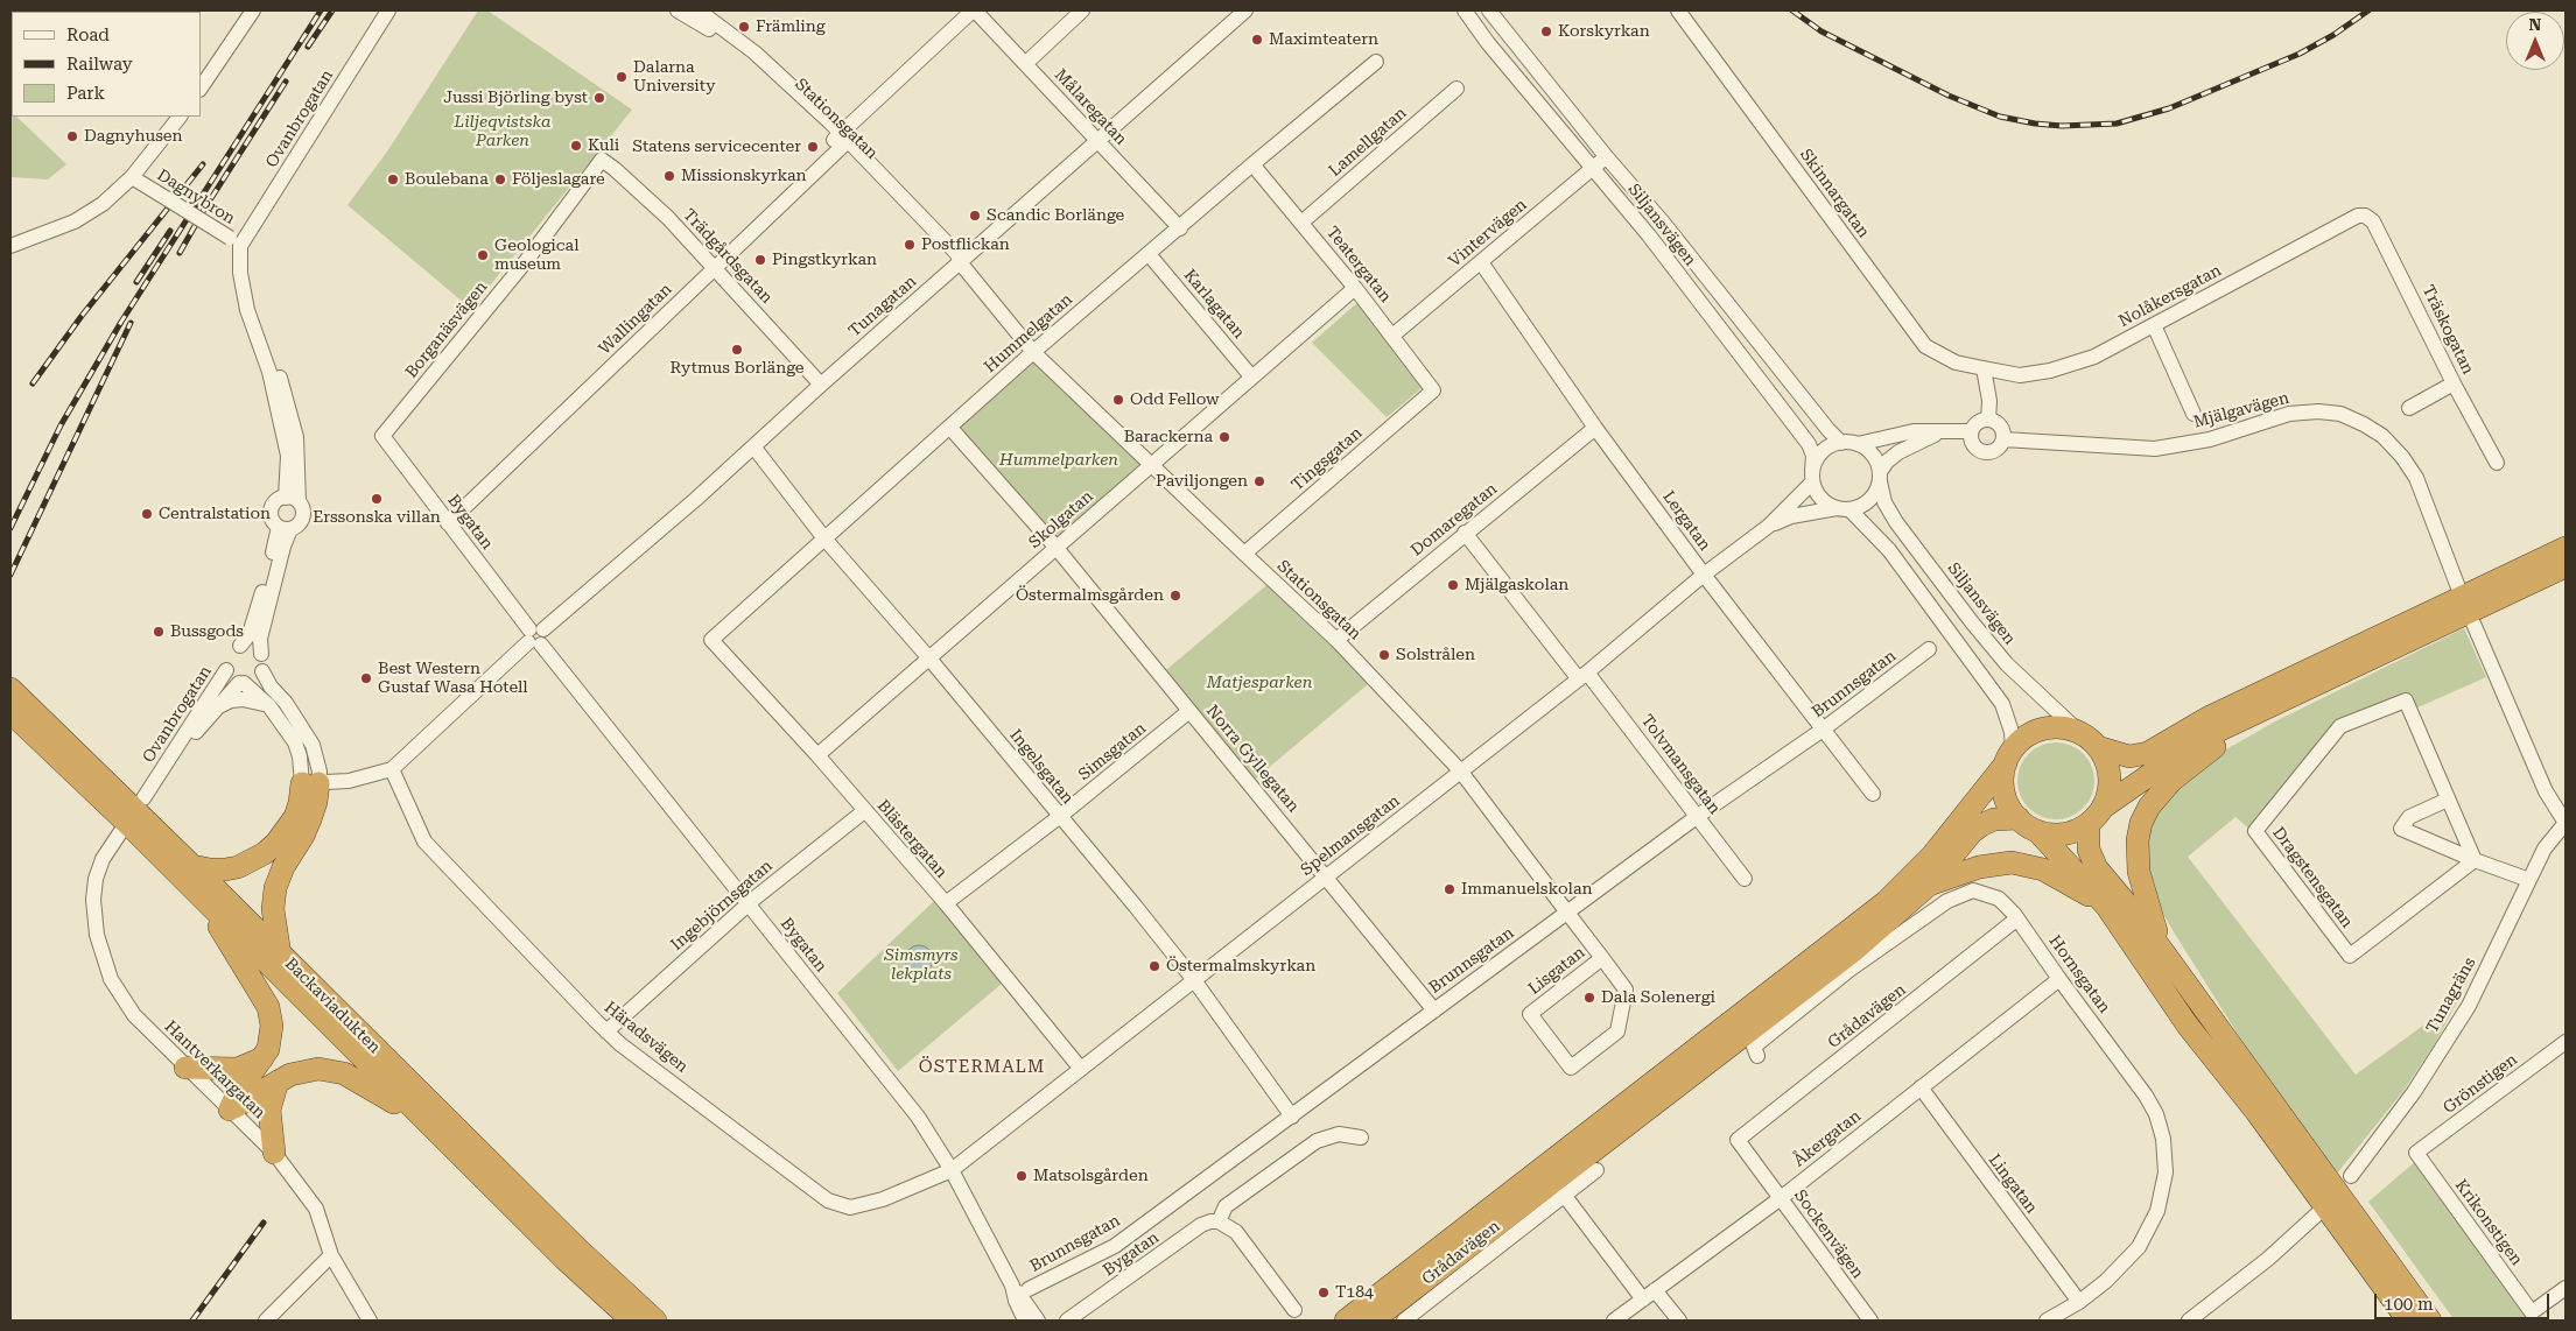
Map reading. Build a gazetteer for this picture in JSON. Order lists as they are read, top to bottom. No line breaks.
{"streets":{"highway":["Backaviadukten"],"street":["Målaregatan","Ovanbrogatan","Stationsgatan","Lamellgatan","Skinnargatan","Dagnybron","Siljansvägen","Vintervägen","Trädgårdsgatan","Teatergatan","Nolåkersgatan","Karlagatan","Tunagatan","Wallingatan","Borganäsvägen","Träskogatan","Hummelgatan","Mjälgavägen","Tingsgatan","Skolgatan","Domaregatan","Lergatan","Bygatan","Brunnsgatan","Simsgatan","Norra Gyllegatan","Tolvmansgatan","Ingelsgatan","Spelmansgatan","Blästergatan","Dragstensgatan","Ingebjörnsgatan","Lisgatan","Hornsgatan","Tunagräns","Grådavägen","Häradsvägen","Hantverkargatan","Grönstigen","Åkergatan","Lingatan","Krikonstigen","Sockenvägen"]},"crossings":[["Målaregatan","Tunagatan"],["Målaregatan","Wallingatan"],["Målaregatan","Hummelgatan"],["Ovanbrogatan","Dagnybron"],["Stationsgatan","Tunagatan"],["Stationsgatan","Wallingatan"],["Stationsgatan","Hummelgatan"],["Stationsgatan","Tingsgatan"],["Stationsgatan","Skolgatan"],["Stationsgatan","Domaregatan"],["Stationsgatan","Brunnsgatan"],["Stationsgatan","Spelmansgatan"],["Stationsgatan","Lisgatan"],["Lamellgatan","Teatergatan"],["Skinnargatan","Nolåkersgatan"],["Siljansvägen","Vintervägen"],["Siljansvägen","Spelmansgatan"],["Vintervägen","Teatergatan"],["Vintervägen","Lergatan"],["Trädgårdsgatan","Tunagatan"],["Trädgårdsgatan","Wallingatan"],["Trädgårdsgatan","Borganäsvägen"],["Teatergatan","Hummelgatan"],["Teatergatan","Tingsgatan"],["Teatergatan","Skolgatan"],["Nolåkersgatan","Träskogatan"],["Karlagatan","Hummelgatan"],["Karlagatan","Skolgatan"],["Tunagatan","Bygatan"],["Tunagatan","Ingelsgatan"],["Tunagatan","Häradsvägen"],["Wallingatan","Bygatan"],["Borganäsvägen","Bygatan"],["Hummelgatan","Norra Gyllegatan"],["Hummelgatan","Ingelsgatan"],["Hummelgatan","Blästergatan"],["Skolgatan","Norra Gyllegatan"],["Skolgatan","Ingelsgatan"],["Skolgatan","Blästergatan"],["Domaregatan","Lergatan"],["Domaregatan","Tolvmansgatan"],["Lergatan","Brunnsgatan"],["Lergatan","Spelmansgatan"],["Bygatan","Spelmansgatan"],["Bygatan","Ingebjörnsgatan"],["Bygatan","Häradsvägen"],["Brunnsgatan","Norra Gyllegatan"],["Brunnsgatan","Tolvmansgatan"],["Brunnsgatan","Ingelsgatan"],["Simsgatan","Norra Gyllegatan"],["Simsgatan","Ingelsgatan"],["Simsgatan","Blästergatan"],["Norra Gyllegatan","Spelmansgatan"],["Tolvmansgatan","Spelmansgatan"],["Ingelsgatan","Spelmansgatan"],["Spelmansgatan","Blästergatan"],["Spelmansgatan","Häradsvägen"],["Blästergatan","Ingebjörnsgatan"],["Ingebjörnsgatan","Häradsvägen"],["Hornsgatan","Grådavägen"],["Hornsgatan","Åkergatan"],["Hornsgatan","Lingatan"],["Grådavägen","Sockenvägen"],["Grönstigen","Krikonstigen"],["Åkergatan","Lingatan"],["Åkergatan","Sockenvägen"]],"districts":["ÖSTERMALM"],"parks":["Liljeqvistska Parken","Hummelparken","Matjesparken","Simsmyrs lekplats"],"places":["Främling","Korskyrkan","Maximteatern","Dalarna University","Jussi Björling byst","Dagnyhusen","Kuli","Statens servicecenter","Missionskyrkan","Boulebana","Följeslagare","Scandic Borlänge","Postflickan","Geological museum","Pingstkyrkan","Rytmus Borlänge","Odd Fellow","Barackerna","Paviljongen","Erssonska villan","Centralstation","Mjälgaskolan","Östermalmsgården","Bussgods","Solstrålen","Best Western Gustaf Wasa Hotell","Immanuelskolan","Östermalmskyrkan","Dala Solenergi","Matsolsgården","T184"],"legend":["Road","Railway","Park"],"scale_bar":"100 m","north":"top"}
